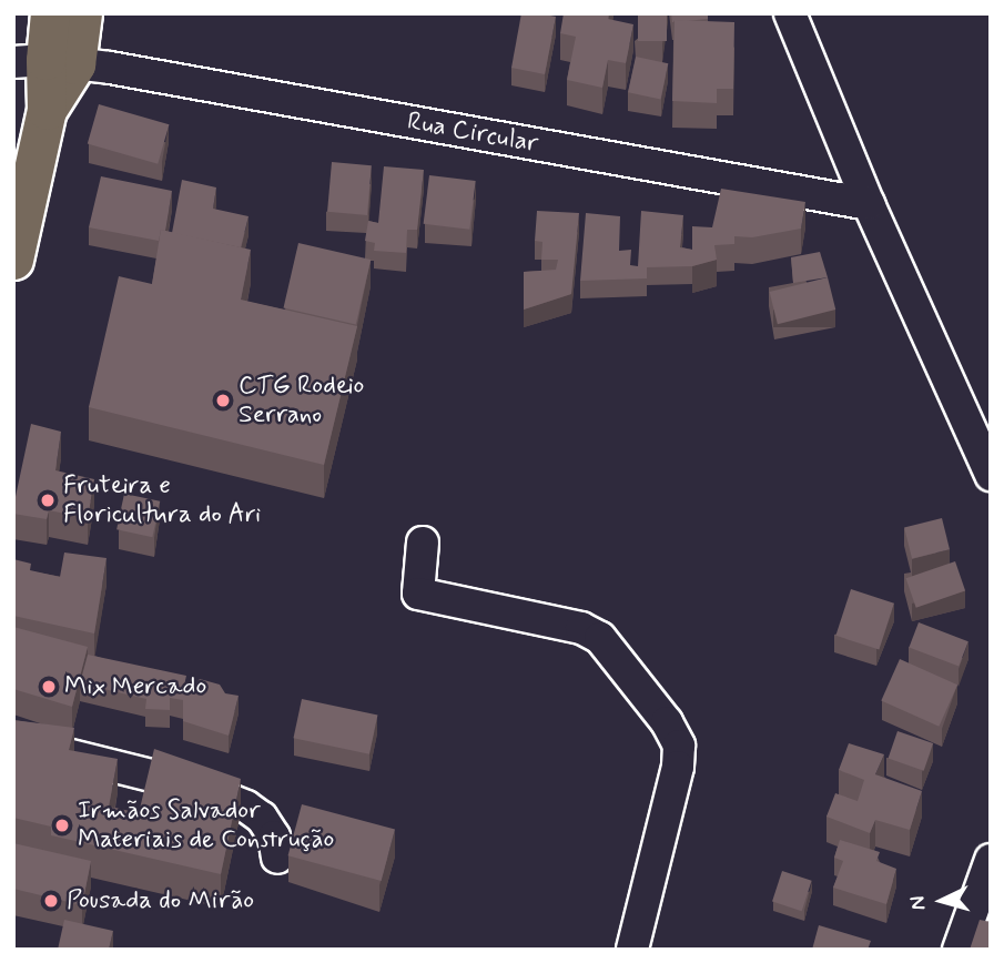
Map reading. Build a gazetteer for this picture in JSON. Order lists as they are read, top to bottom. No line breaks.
{"streets":{"street":["Rua Circular"]},"places":["CTG Rodeio Serrano","Fruteira e Floricultura do Ari","Mix Mercado","Irmãos Salvador Materiais de Construção","Pousada do Mirão"],"north":"left"}
